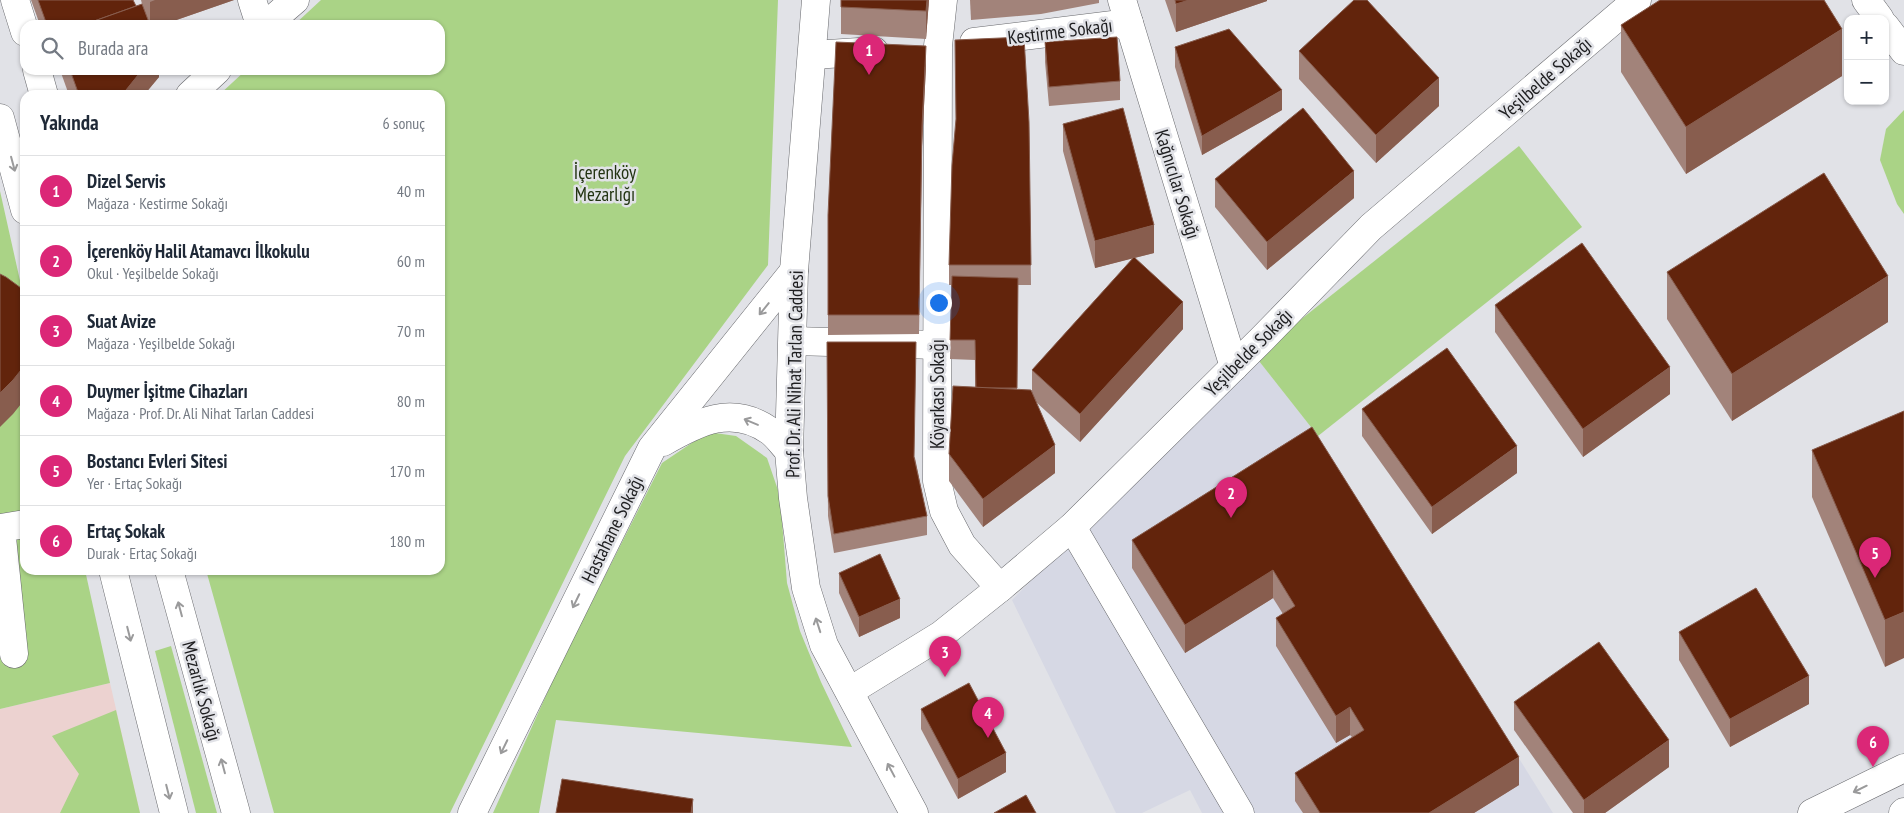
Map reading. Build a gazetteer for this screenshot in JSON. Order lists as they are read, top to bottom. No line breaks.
{"streets":{"street":["Kestirme Sokağı","Yeşilbelde Sokağı","Kağnıcılar Sokağı","Prof. Dr. Ali Nihat Tarlan Caddesi","Köyarkası Sokağı","Hastahane Sokağı","Mezarlık Sokağı"]},"crossings":[["Kestirme Sokağı","Kağnıcılar Sokağı"],["Kestirme Sokağı","Prof. Dr. Ali Nihat Tarlan Caddesi"],["Kestirme Sokağı","Köyarkası Sokağı"],["Yeşilbelde Sokağı","Kağnıcılar Sokağı"],["Yeşilbelde Sokağı","Prof. Dr. Ali Nihat Tarlan Caddesi"],["Yeşilbelde Sokağı","Köyarkası Sokağı"],["Prof. Dr. Ali Nihat Tarlan Caddesi","Hastahane Sokağı"]],"one_way":["Prof. Dr. Ali Nihat Tarlan Caddesi","Hastahane Sokağı"],"parks":["İçerenköy Mezarlığı"],"page":{"map_buttons":["+","−"],"search":"Burada ara","pins":["1","2","5","3","4","6"],"heading":["Yakında","6 sonuç"],"list":[{"mark":"1","name":"Dizel Servis","note":"Mağaza · Kestirme Sokağı","value":"40 m"},{"mark":"2","name":"İçerenköy Halil Atamavcı İlkokulu","note":"Okul · Yeşilbelde Sokağı","value":"60 m"},{"mark":"3","name":"Suat Avize","note":"Mağaza · Yeşilbelde Sokağı","value":"70 m"},{"mark":"4","name":"Duymer İşitme Cihazları","note":"Mağaza · Prof. Dr. Ali Nihat Tarlan Caddesi","value":"80 m"},{"mark":"5","name":"Bostancı Evleri Sitesi","note":"Yer · Ertaç Sokağı","value":"170 m"},{"mark":"6","name":"Ertaç Sokak","note":"Durak · Ertaç Sokağı","value":"180 m"}]}}
